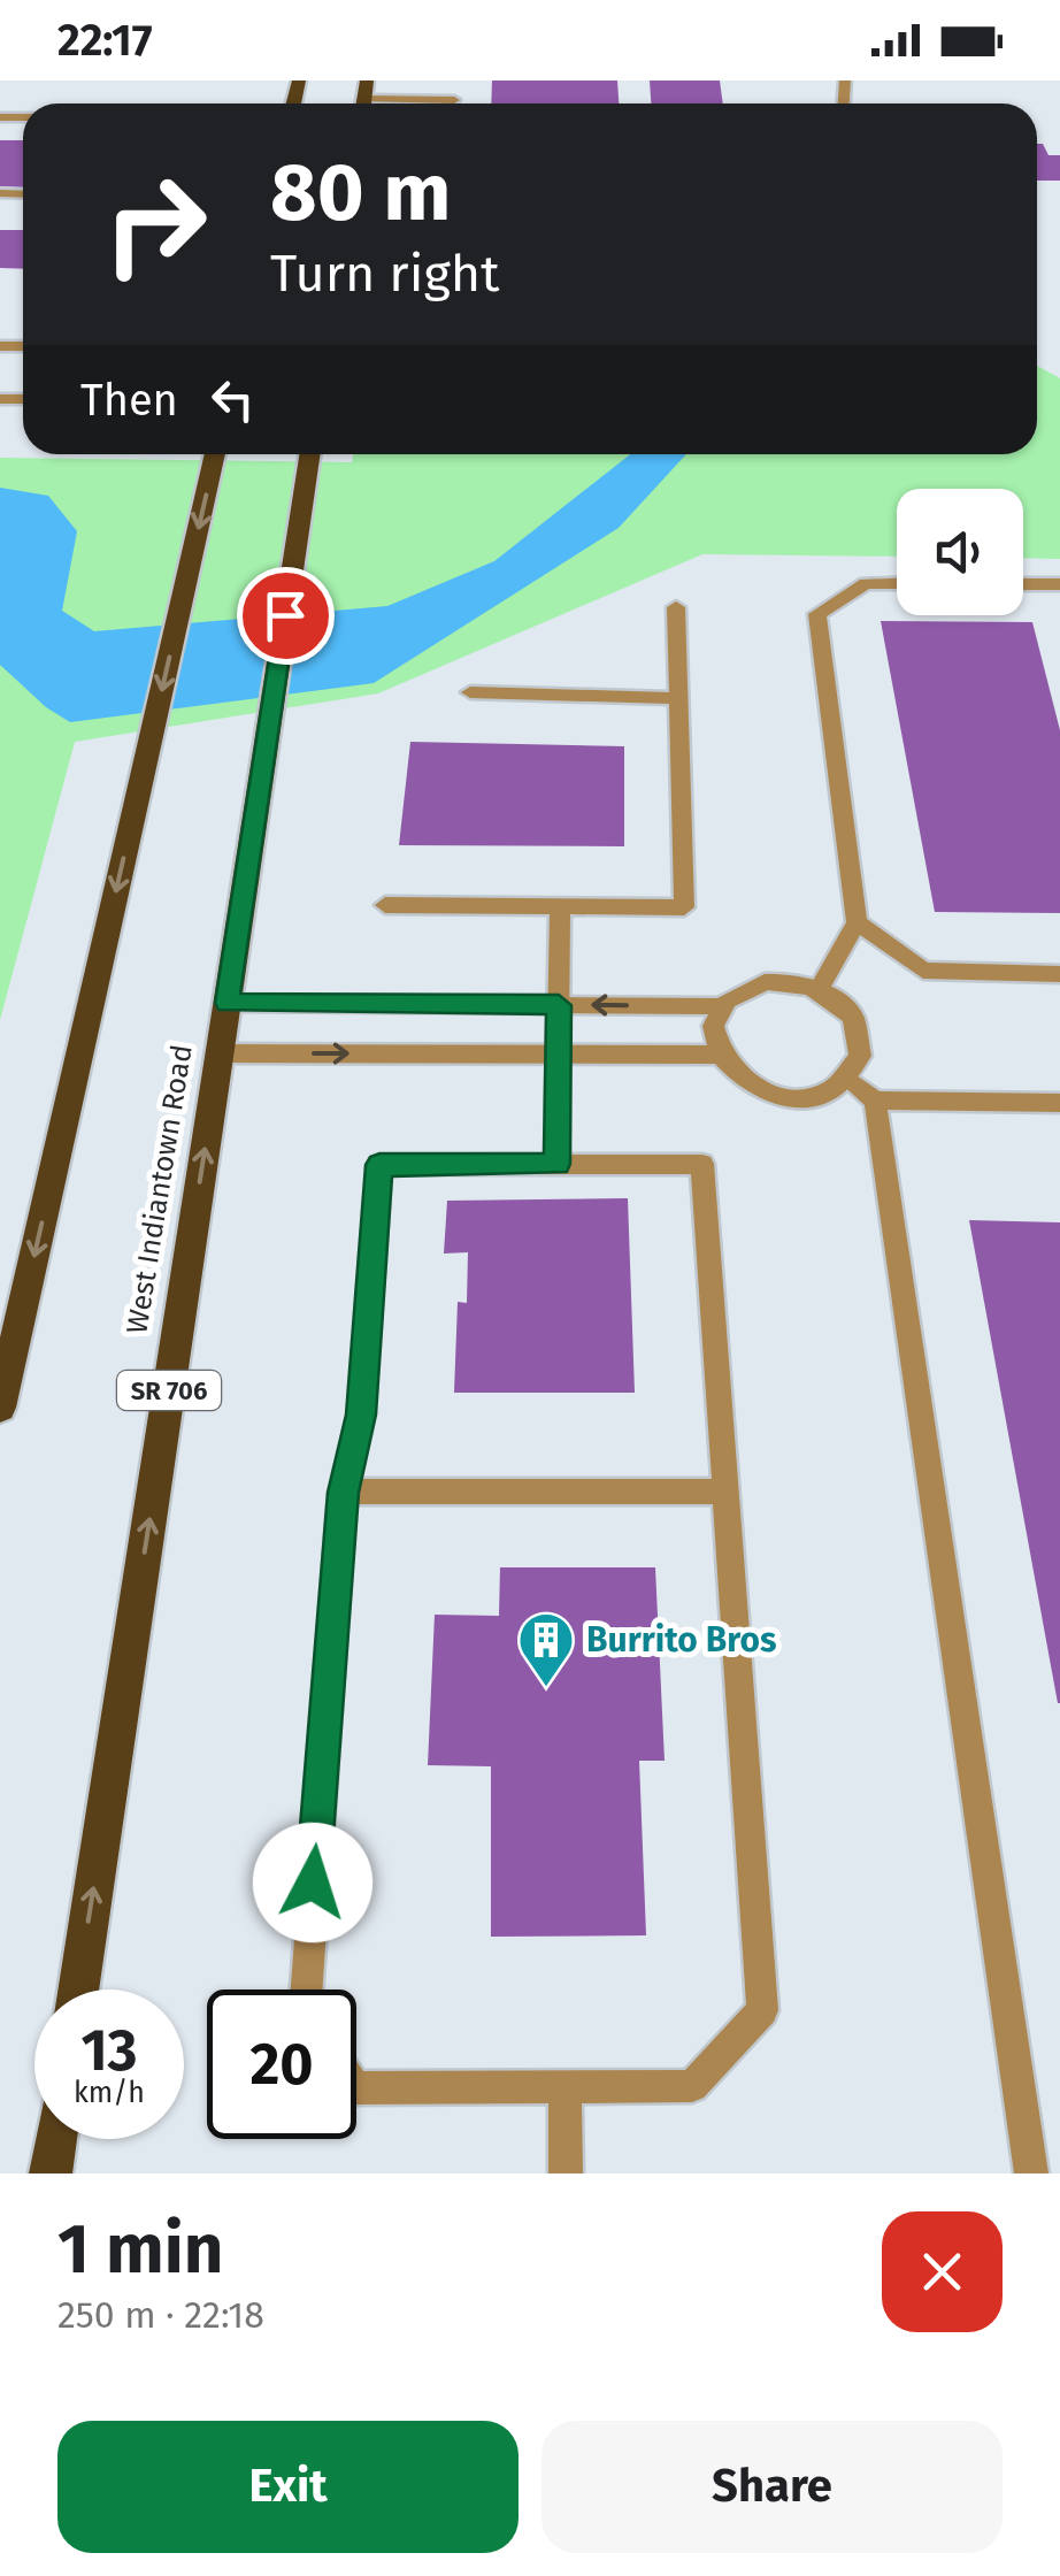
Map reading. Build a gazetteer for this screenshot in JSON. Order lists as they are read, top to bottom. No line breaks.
{"streets":{"main road":["West Indiantown Road","SR 706"]},"places":{"building":["Burrito Bros"]},"page":{"status":"22:17","turn":["80 m","Turn right"],"then":"Then","speed":"13 km/h","limit":"20","heading":["1 min","250 m · 22:18"],"buttons":["Exit","Share"]}}
